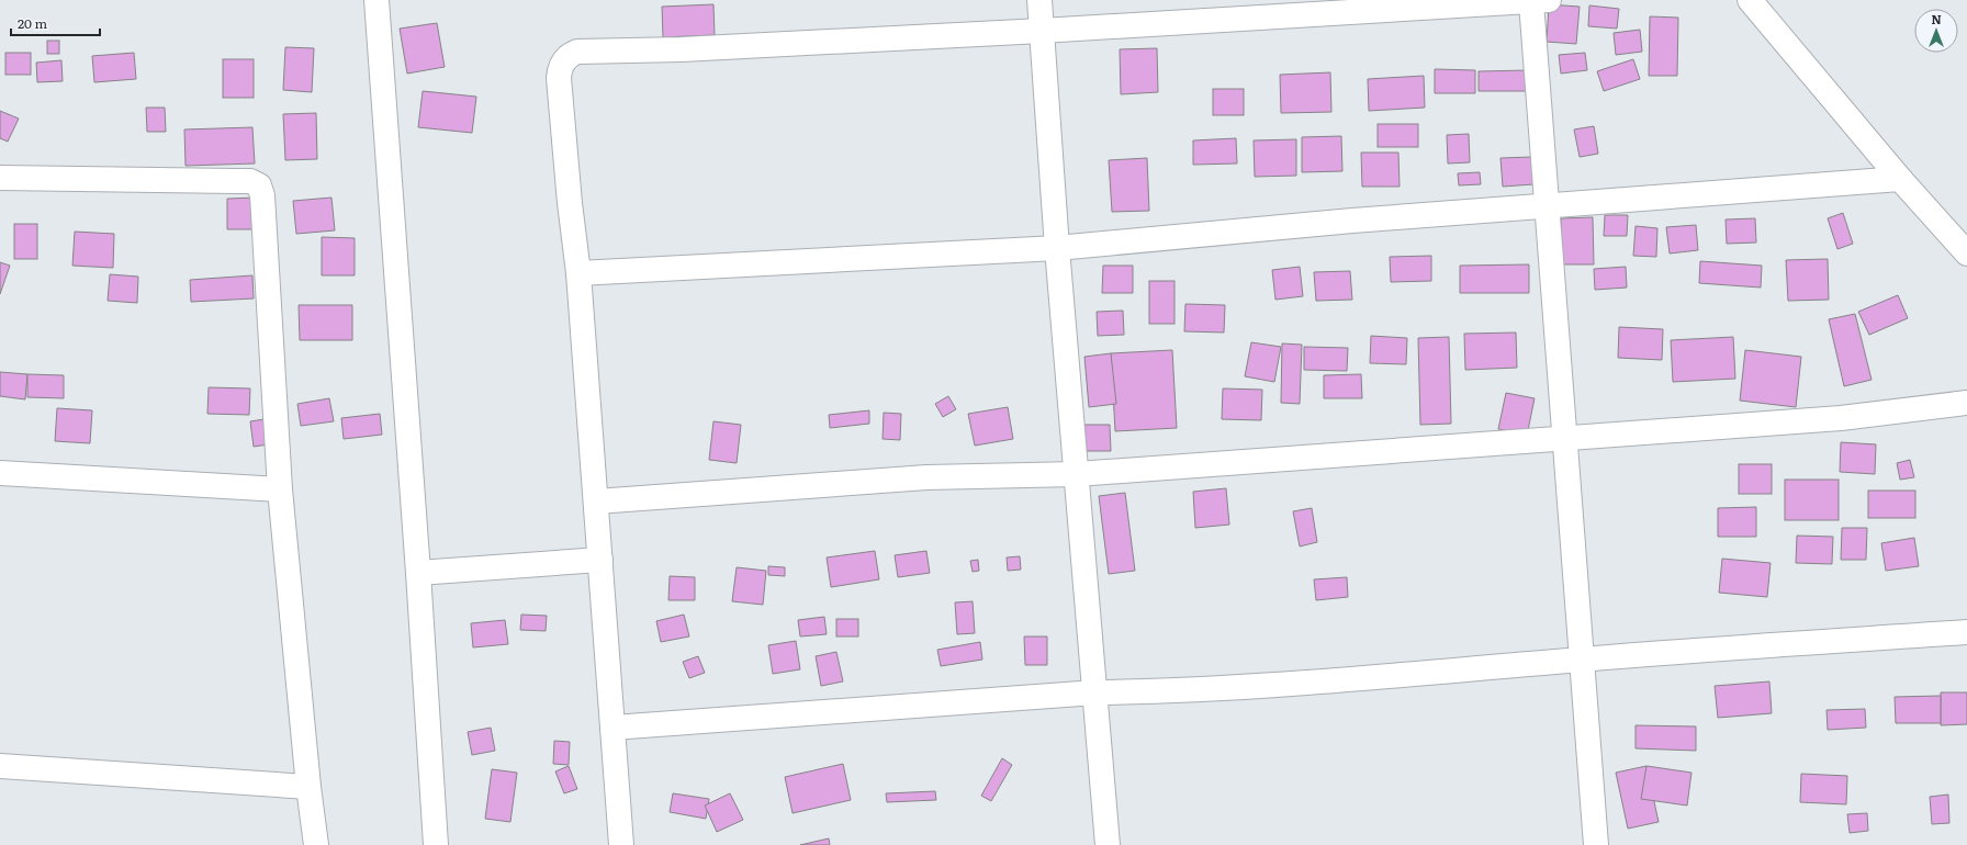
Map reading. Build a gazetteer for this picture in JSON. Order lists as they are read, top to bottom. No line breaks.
{"scale_bar":"20 m","north":"top"}
